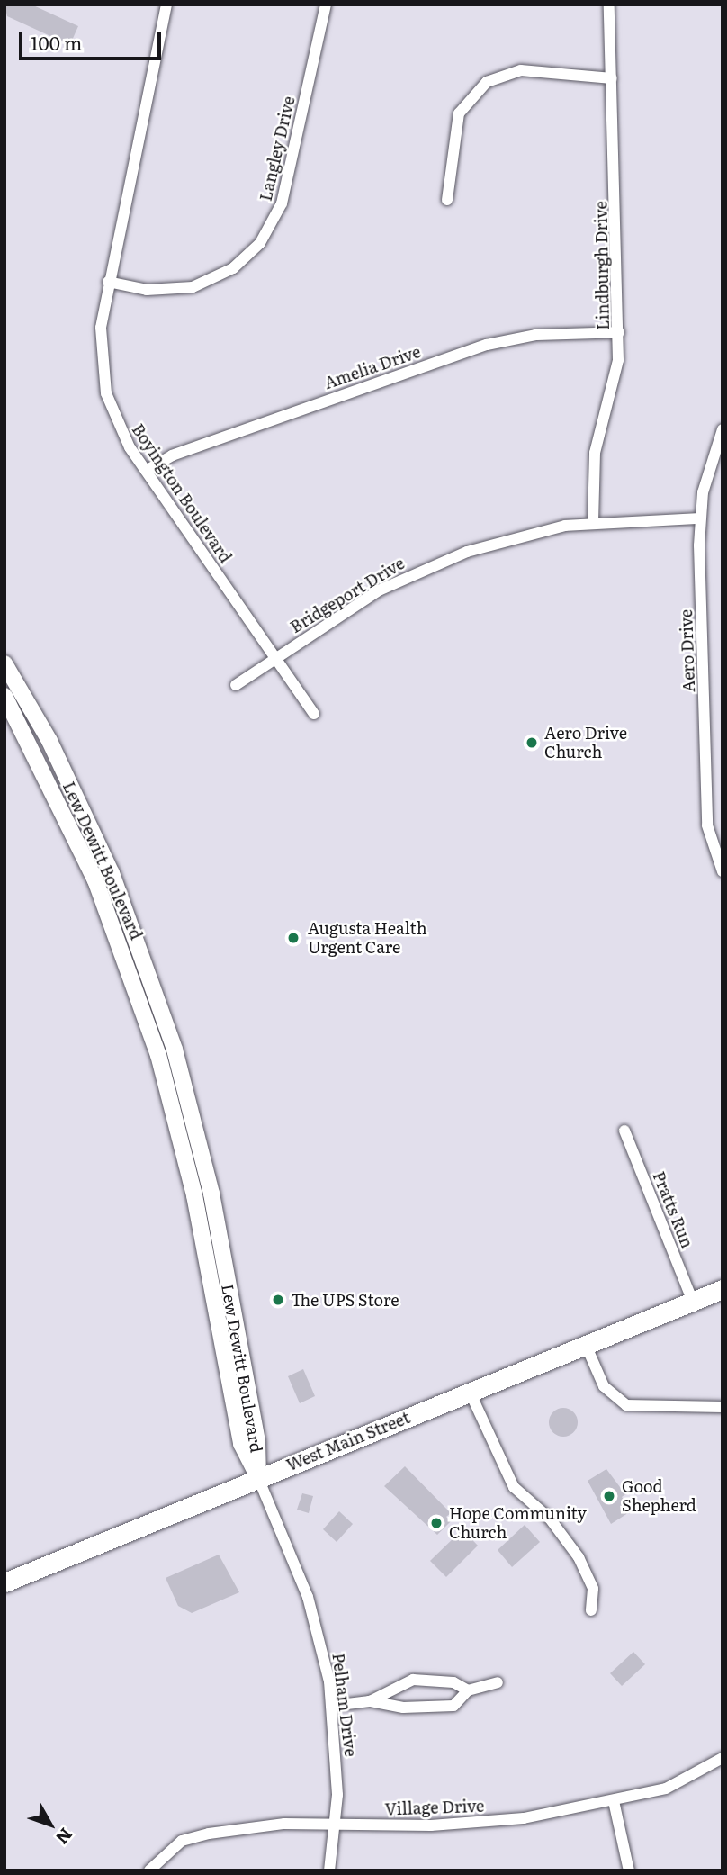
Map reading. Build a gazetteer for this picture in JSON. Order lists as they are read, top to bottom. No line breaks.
{"streets":{"main road":["Lew Dewitt Boulevard","West Main Street"],"street":["Langley Drive","Lindburgh Drive","Amelia Drive","Boyington Boulevard","Bridgeport Drive","Aero Drive","Pratts Run","Pelham Drive","Village Drive"]},"crossings":[["Langley Drive","Boyington Boulevard"],["Lindburgh Drive","Amelia Drive"],["Lindburgh Drive","Bridgeport Drive"],["Amelia Drive","Boyington Boulevard"],["Boyington Boulevard","Bridgeport Drive"],["Lew Dewitt Boulevard","West Main Street"],["Lew Dewitt Boulevard","Pelham Drive"],["Pratts Run","West Main Street"],["West Main Street","Pelham Drive"],["Pelham Drive","Village Drive"]],"places":["Aero Drive Church","Augusta Health Urgent Care","The UPS Store","Good Shepherd","Hope Community Church"],"scale_bar":"100 m","north":"bottom right"}
